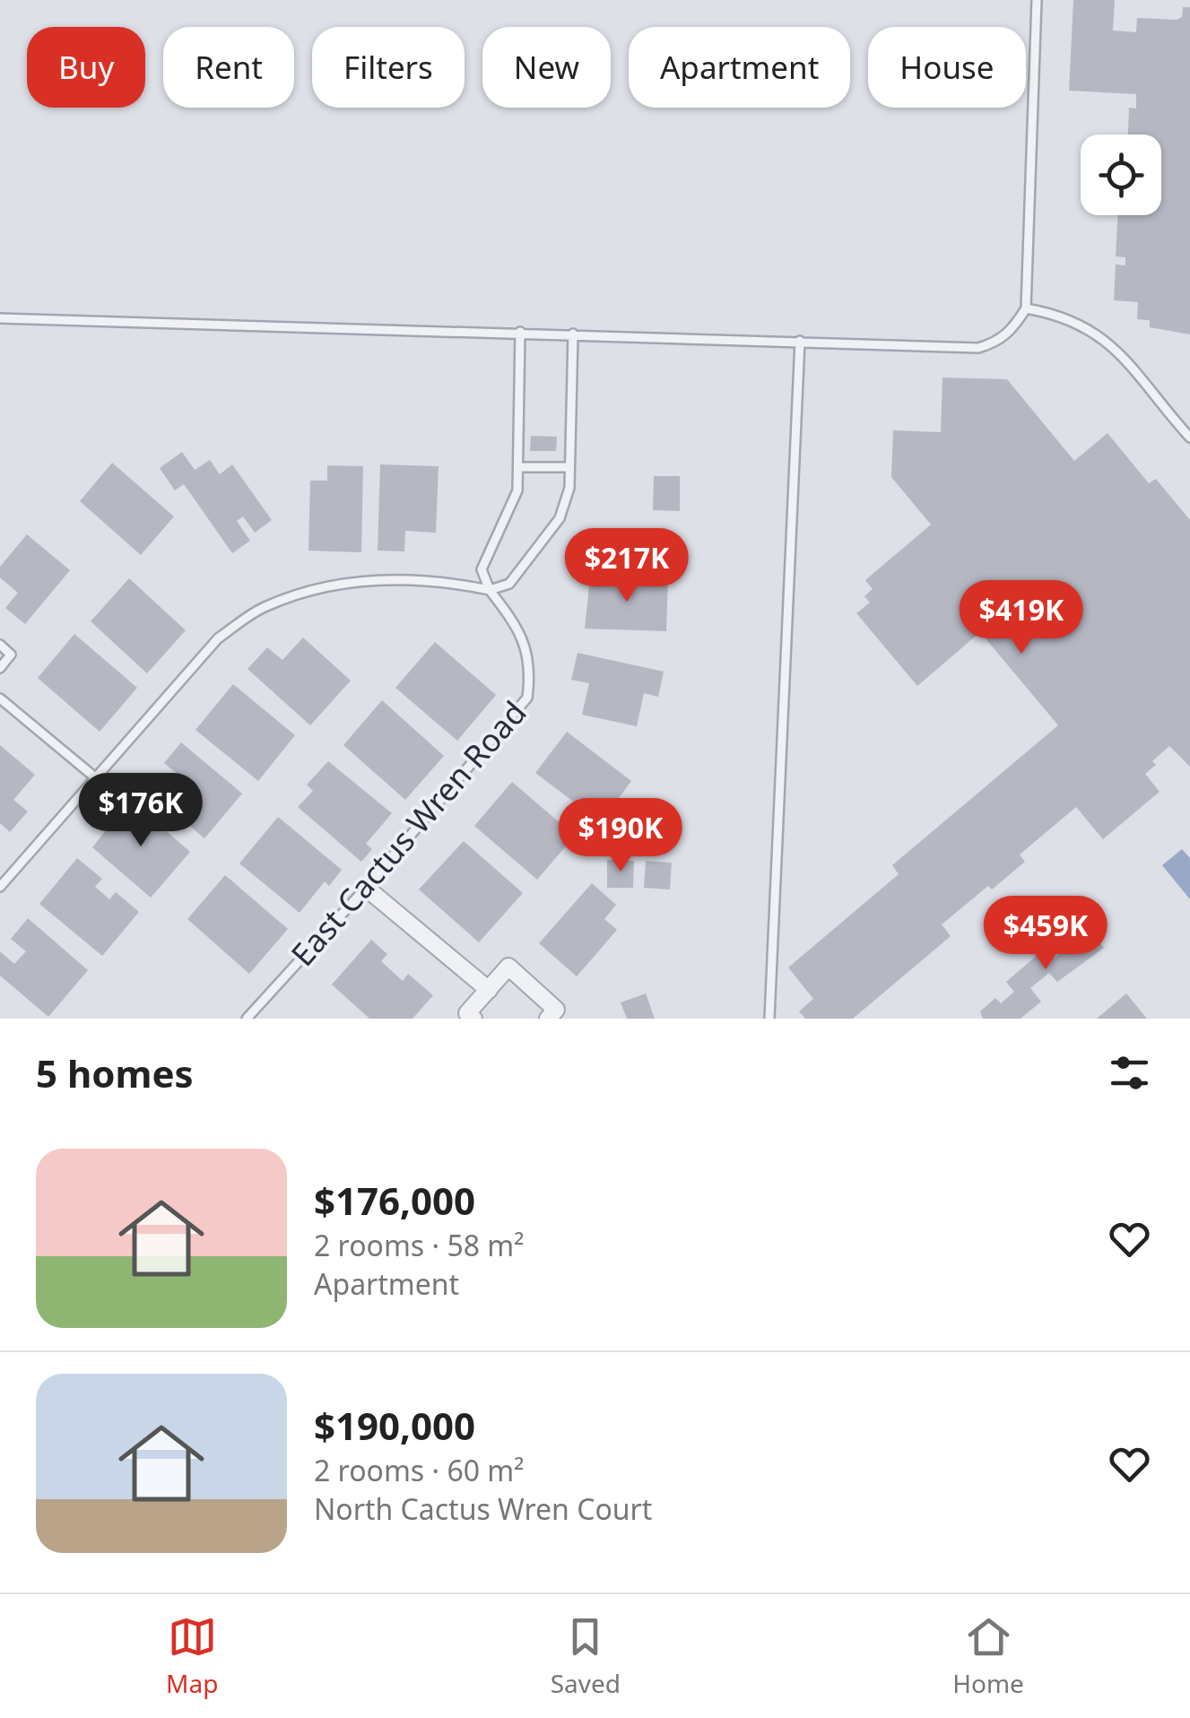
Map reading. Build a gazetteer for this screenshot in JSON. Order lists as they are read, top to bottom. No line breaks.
{"streets":{"lane":["East Cactus Wren Road"]},"page":{"chip":["Buy","Rent","Filters","New","Apartment","House"],"price":["$217K","$419K","$176K","$190K","$459K"],"heading":"5 homes","list":[{"name":"$176,000","note":"2 rooms · 58 m² · Apartment"},{"name":"$190,000","note":"2 rooms · 60 m² · North Cactus Wren Court"}],"tabs":["Map","Saved","Home"]}}
